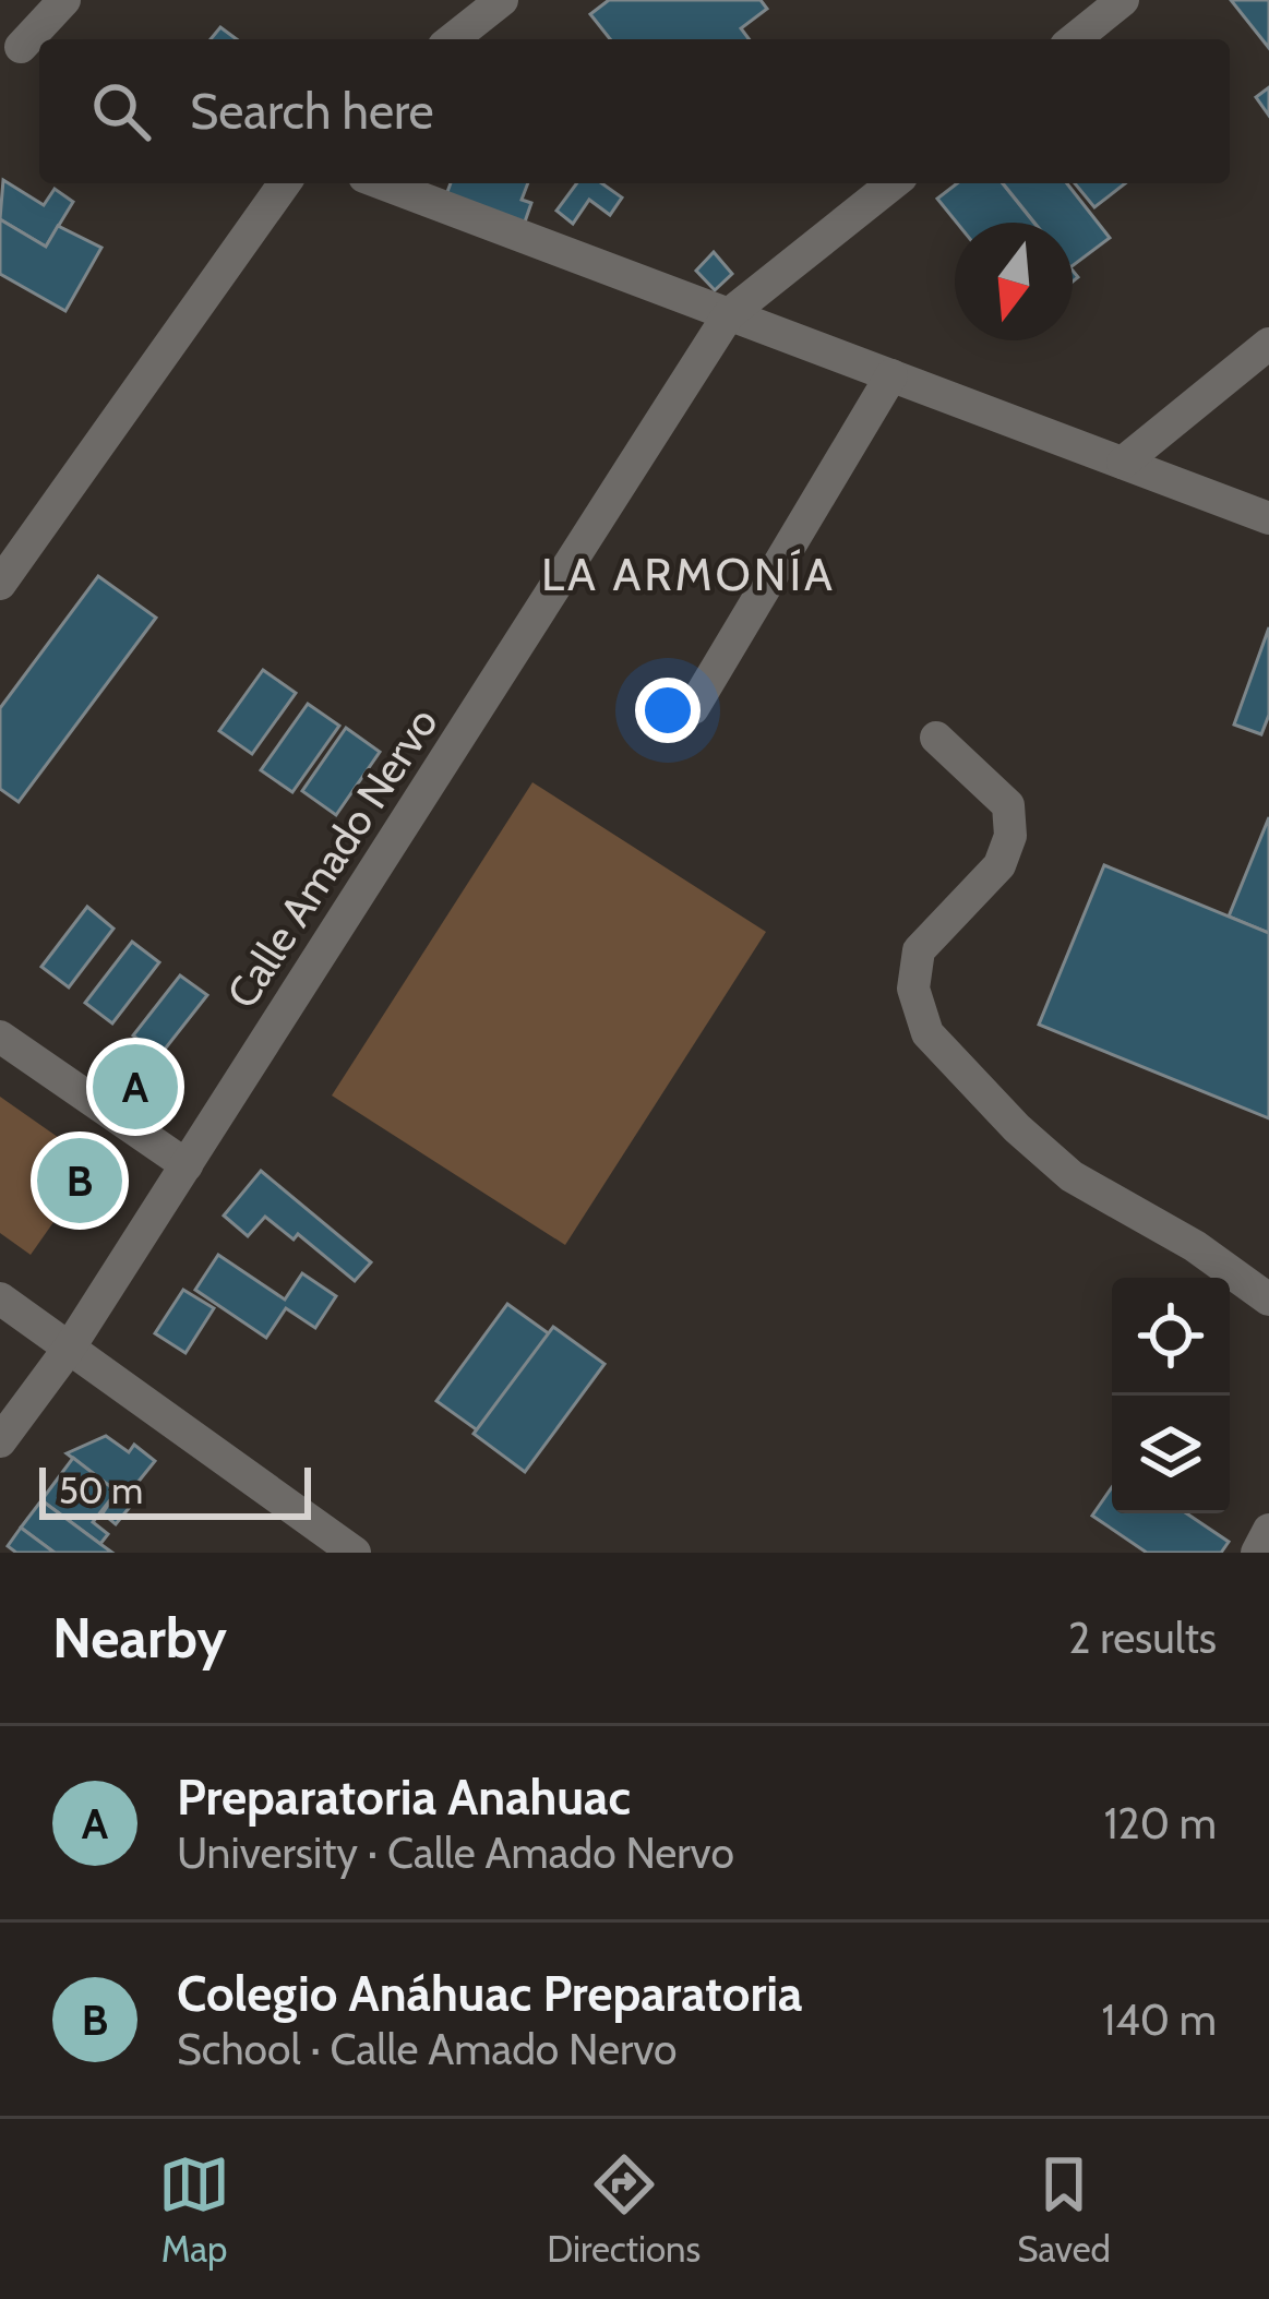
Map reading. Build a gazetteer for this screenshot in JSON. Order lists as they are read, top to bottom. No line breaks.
{"streets":{"street":["Calle Amado Nervo"]},"districts":["LA ARMONÍA"],"scale_bar":"50 m","north":"bottom","page":{"search":"Search here","pins":["A","B"],"scale":"50 m","heading":["Nearby","2 results"],"list":[{"mark":"A","name":"Preparatoria Anahuac","note":"University · Calle Amado Nervo","value":"120 m"},{"mark":"B","name":"Colegio Anáhuac Preparatoria","note":"School · Calle Amado Nervo","value":"140 m"}],"nav":["Map","Directions","Saved"]}}
